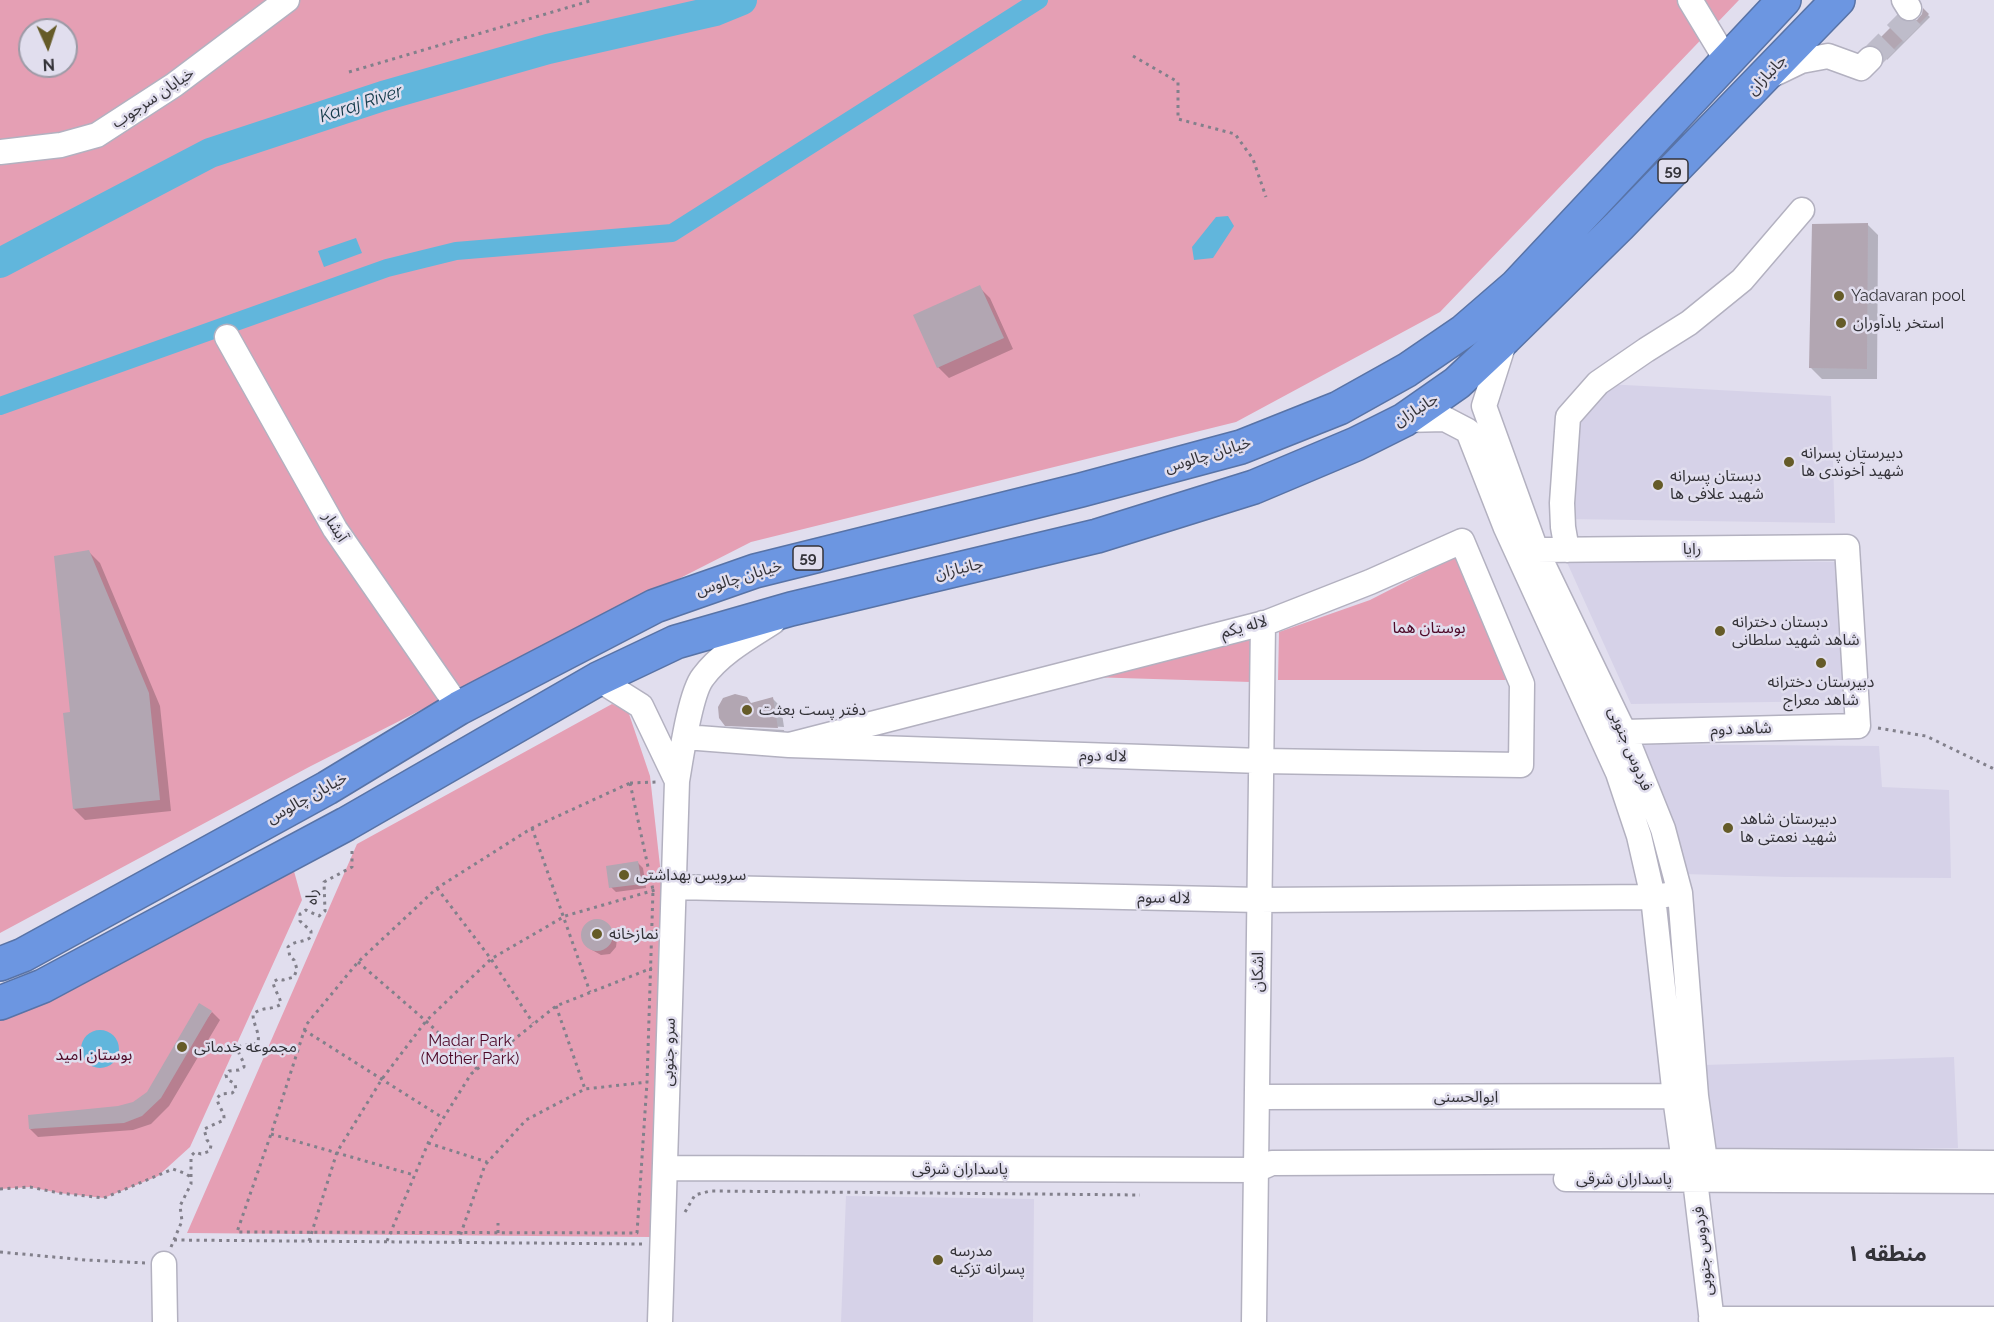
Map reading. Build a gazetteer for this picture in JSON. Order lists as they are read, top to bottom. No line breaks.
{"streets":{"highway":["جانبازان","59","خیابان چالوس"],"street":["خیابان سرجوب","آبشار","رایا","لاله یکم","شاهد دوم","فردوس جنوبی","لاله دوم","لاله سوم","اشکان","سرو جنوبی","ابوالحسنی","پاسداران شرقی"],"path":["راه"]},"crossings":[["جانبازان","59"],["جانبازان","فردوس جنوبی"],["جانبازان","سرو جنوبی"],["59","خیابان چالوس"],["59","راه"],["59","سرو جنوبی"],["خیابان چالوس","آبشار"],["رایا","شاهد دوم"],["رایا","فردوس جنوبی"],["لاله یکم","لاله دوم"],["لاله یکم","اشکان"],["شاهد دوم","فردوس جنوبی"],["فردوس جنوبی","لاله سوم"],["فردوس جنوبی","ابوالحسنی"],["فردوس جنوبی","پاسداران شرقی"],["لاله دوم","اشکان"],["لاله دوم","سرو جنوبی"],["لاله سوم","اشکان"],["لاله سوم","سرو جنوبی"],["اشکان","ابوالحسنی"],["اشکان","پاسداران شرقی"],["سرو جنوبی","پاسداران شرقی"]],"districts":["منطقه ۱"],"water":["Karaj River"],"parks":["بوستان هما","Madar Park (Mother Park)","بوستان امید"],"places":["Yadavaran pool","استخر یادآوران","دبیرستان پسرانه شهید آخوندی ها","دبستان پسرانه شهید علافی ها","دبستان دخترانه شاهد شهید سلطانی","دبیرستان دخترانه شاهد معراج","دفتر پست بعثت","دبیرستان شاهد شهید نعمتی ها","سرویس بهداشتی","نمازخانه","مجموعه خدماتی","مدرسه پسرانه تزکیه"],"north":"bottom"}
